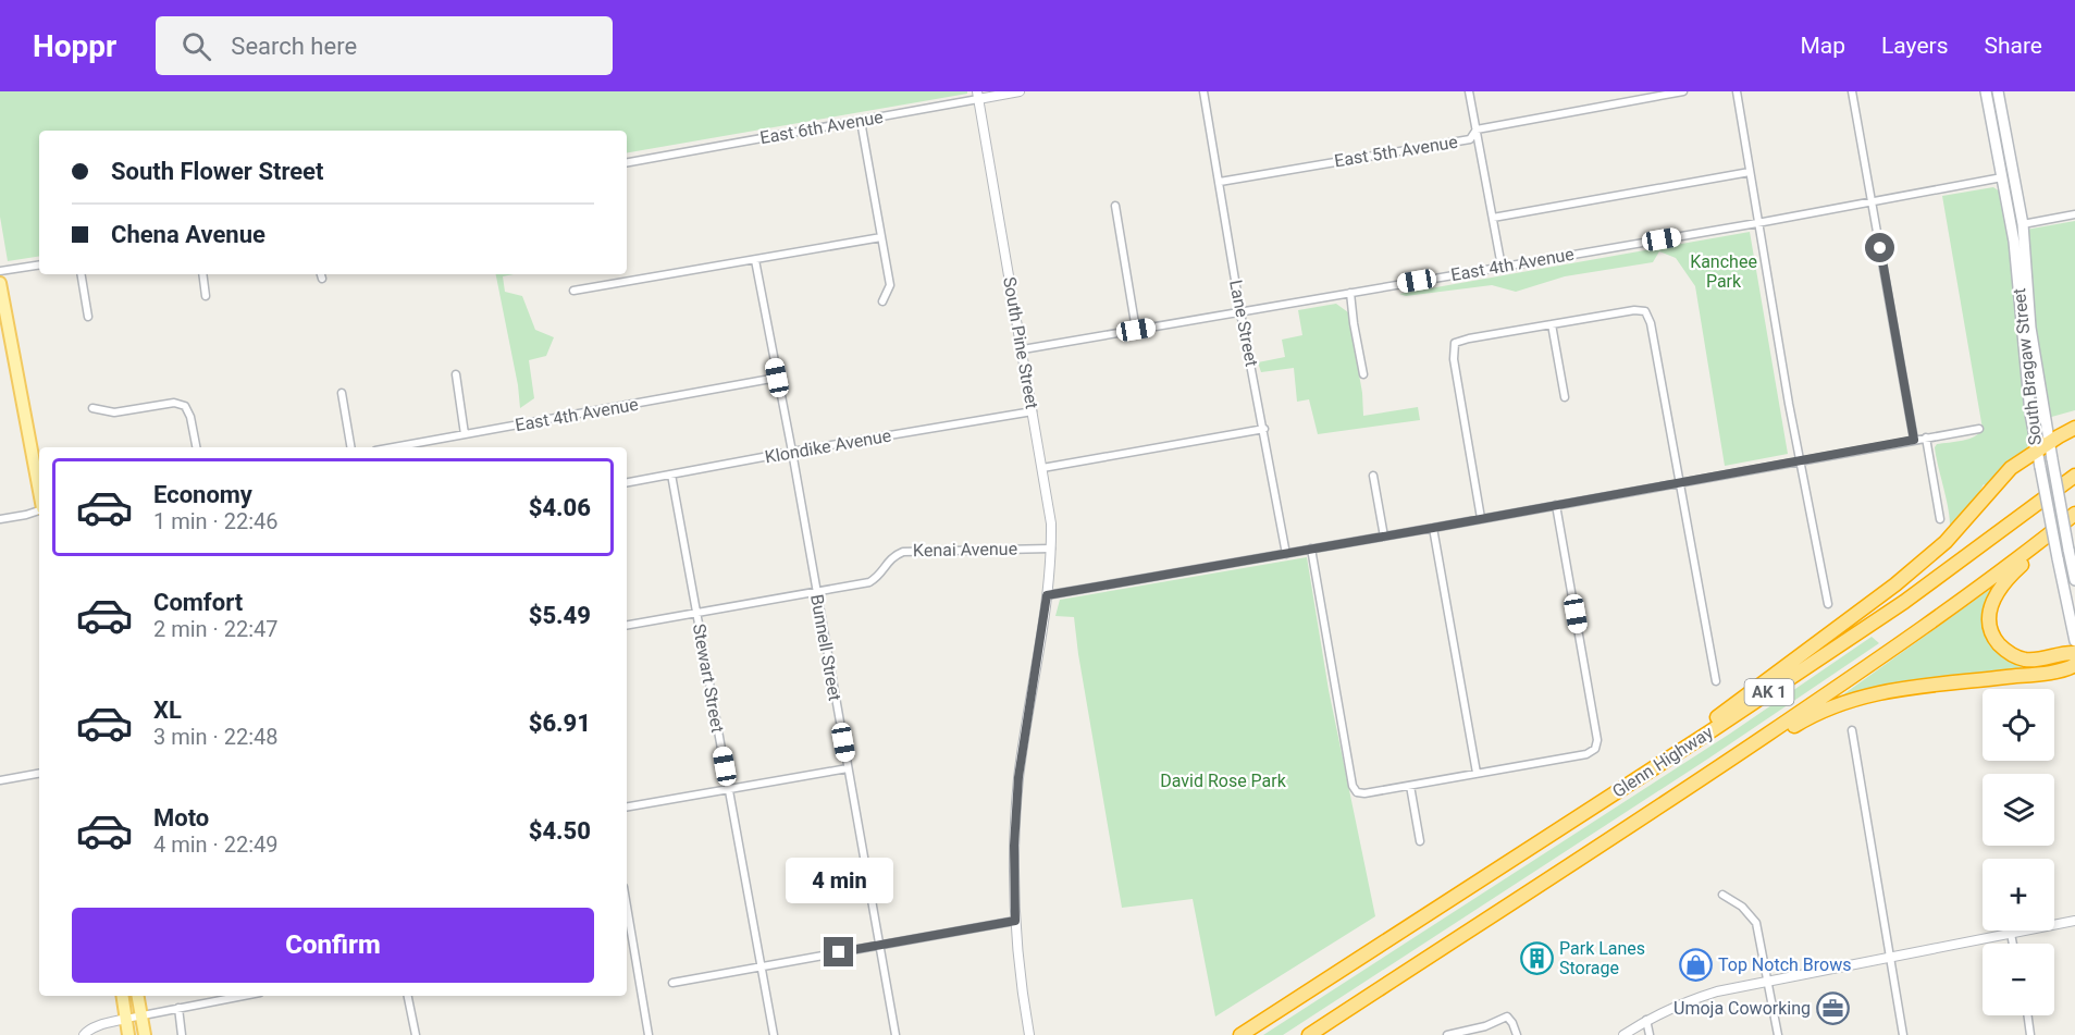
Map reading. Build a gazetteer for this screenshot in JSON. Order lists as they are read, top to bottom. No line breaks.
{"streets":{"highway":["AK 1","Glenn Highway"],"main road":["South Bragaw Street"],"street":["East 6th Avenue","East 5th Avenue","East 4th Avenue","Lane Street","South Pine Street","Klondike Avenue","Kenai Avenue","Bunnell Street","Stewart Street"]},"crossings":[["East 6th Avenue","South Pine Street"],["East 5th Avenue","Lane Street"],["East 4th Avenue","Lane Street"],["East 4th Avenue","South Pine Street"],["East 4th Avenue","South Bragaw Street"],["East 4th Avenue","Bunnell Street"],["South Pine Street","Klondike Avenue"],["South Pine Street","Kenai Avenue"],["Klondike Avenue","Bunnell Street"],["Klondike Avenue","Stewart Street"],["Kenai Avenue","Bunnell Street"],["Kenai Avenue","Stewart Street"]],"parks":["Kanchee Park","David Rose Park"],"places":{"building":["Park Lanes Storage"],"shop":["Top Notch Brows"],"office":["Umoja Coworking"]},"page":{"header":"Hoppr","search":"Search here","nav":["Map","Layers","Share"],"banner":["South Flower Street","Chena Avenue"],"list":[{"name":"Economy","note":"1 min · 22:46","value":"$4.06"},{"name":"Comfort","note":"2 min · 22:47","value":"$5.49"},{"name":"XL","note":"3 min · 22:48","value":"$6.91"},{"name":"Moto","note":"4 min · 22:49","value":"$4.50"}],"map_buttons":["+","−"],"bubble":"4 min","buttons":"Confirm"}}
